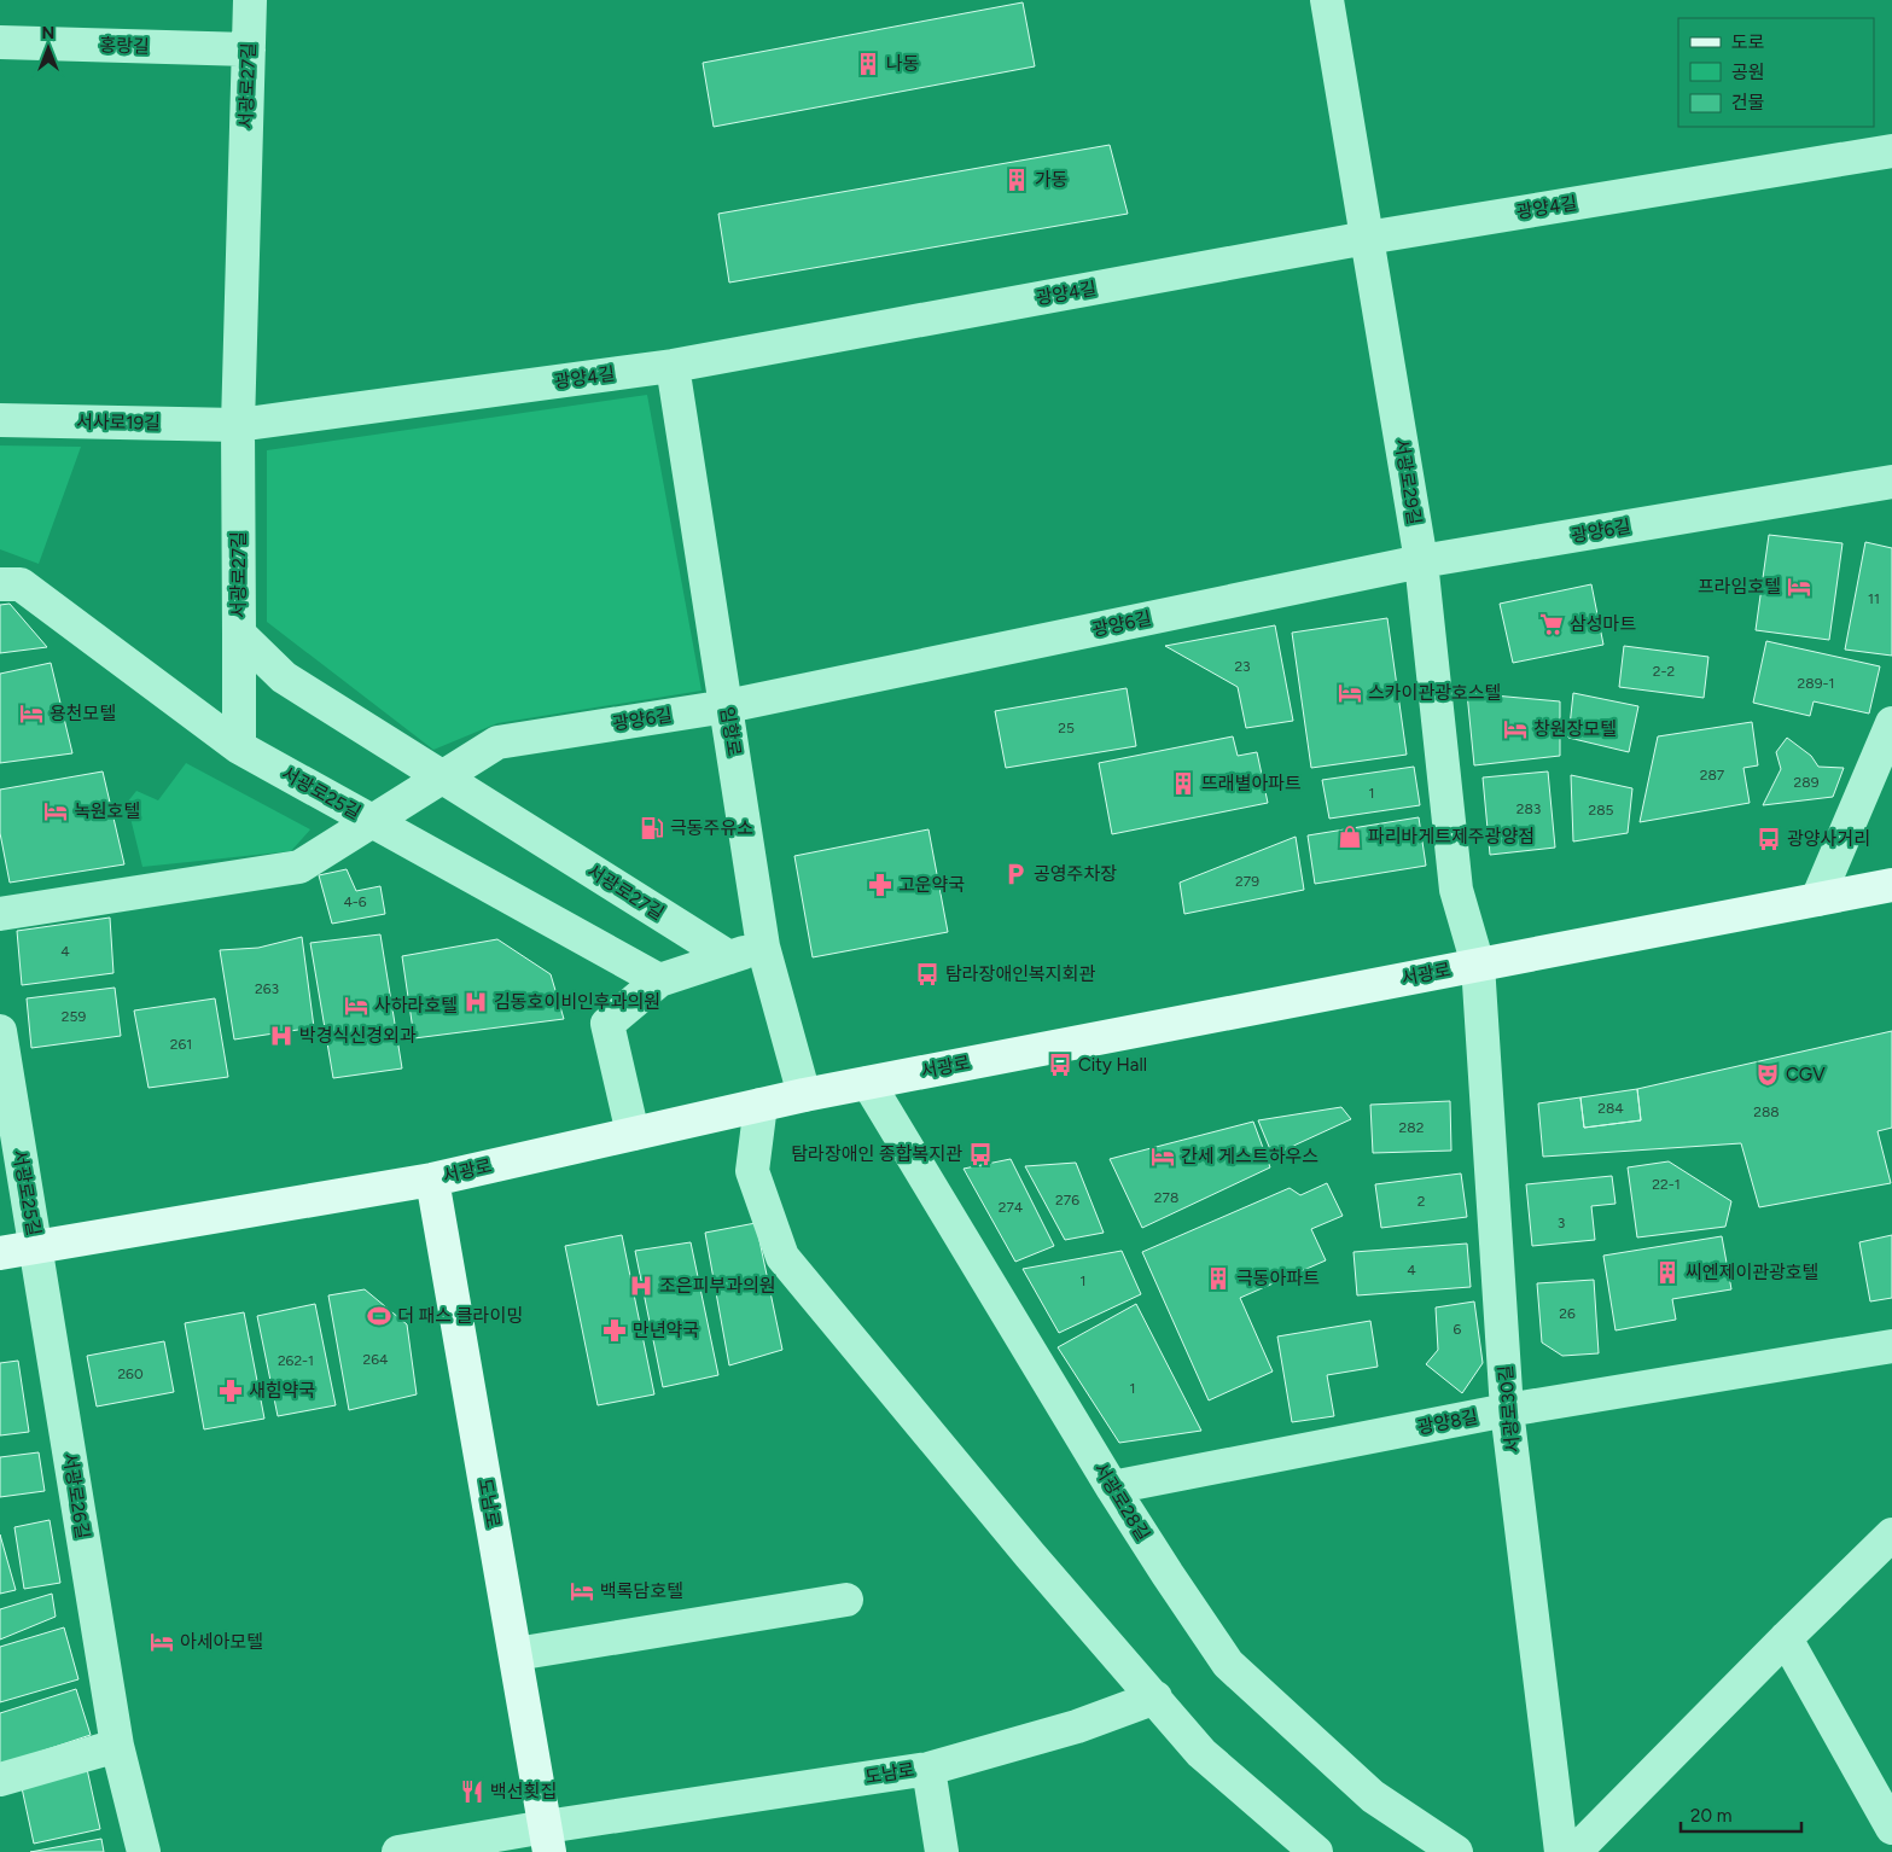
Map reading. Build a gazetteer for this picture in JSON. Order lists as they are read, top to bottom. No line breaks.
{"streets":{"main road":["서광로","도남로"],"street":["홍랑길","서광로27길","광양4길","서사로19길","서광로29길","광양6길","임항로","서광로25길","서광로30길","광양8길","서광로26길","서광로28길"]},"crossings":[["홍랑길","서광로27길"],["서광로27길","광양4길"],["서광로27길","서사로19길"],["서광로27길","광양6길"],["광양4길","서사로19길"],["광양4길","서광로29길"],["광양4길","임항로"],["서광로29길","광양6길"],["서광로29길","서광로"],["서광로29길","서광로30길"],["광양6길","임항로"],["광양6길","서광로25길"],["임항로","서광로"],["서광로25길","서광로"],["서광로25길","서광로26길"],["서광로","서광로30길"],["서광로","서광로26길"],["서광로","서광로28길"],["서광로","도남로"],["서광로30길","광양8길"],["광양8길","서광로28길"]],"places":{"building":["나동","가동","뜨래별아파트","씨엔제이관광호텔","극동아파트"],"hotel":["프라임호텔","스카이관광호스텔","용천모텔","창원장모텔","녹원호텔","사하라호텔","간세 게스트하우스","백록담호텔","아세아모텔"],"supermarket":["삼성마트"],"fuel station":["극동주유소"],"shop":["파리바게트제주광양점"],"bus stop":["광양사거리","탐라장애인복지회관","City Hall","탐라장애인 종합복지관"],"parking":["공영주차장"],"pharmacy":["고운약국","만년약국","새힘약국"],"hospital":["김동호이비인후과의원","박경식신경외과","조은피부과의원"],"theatre":["CGV"],"sports":["더 패스 클라이밍"],"restaurant":["백선횟집"]},"house_numbers":["11","23","2-2","289-1","25","287","289","1","283","285","279","4-6","4","263","259","261","284","288","282","22-1","278","276","2","274","3","4","1","26","6","264","262-1","260","1"],"legend":["도로","공원","건물"],"scale_bar":"20 m","north":"top"}
